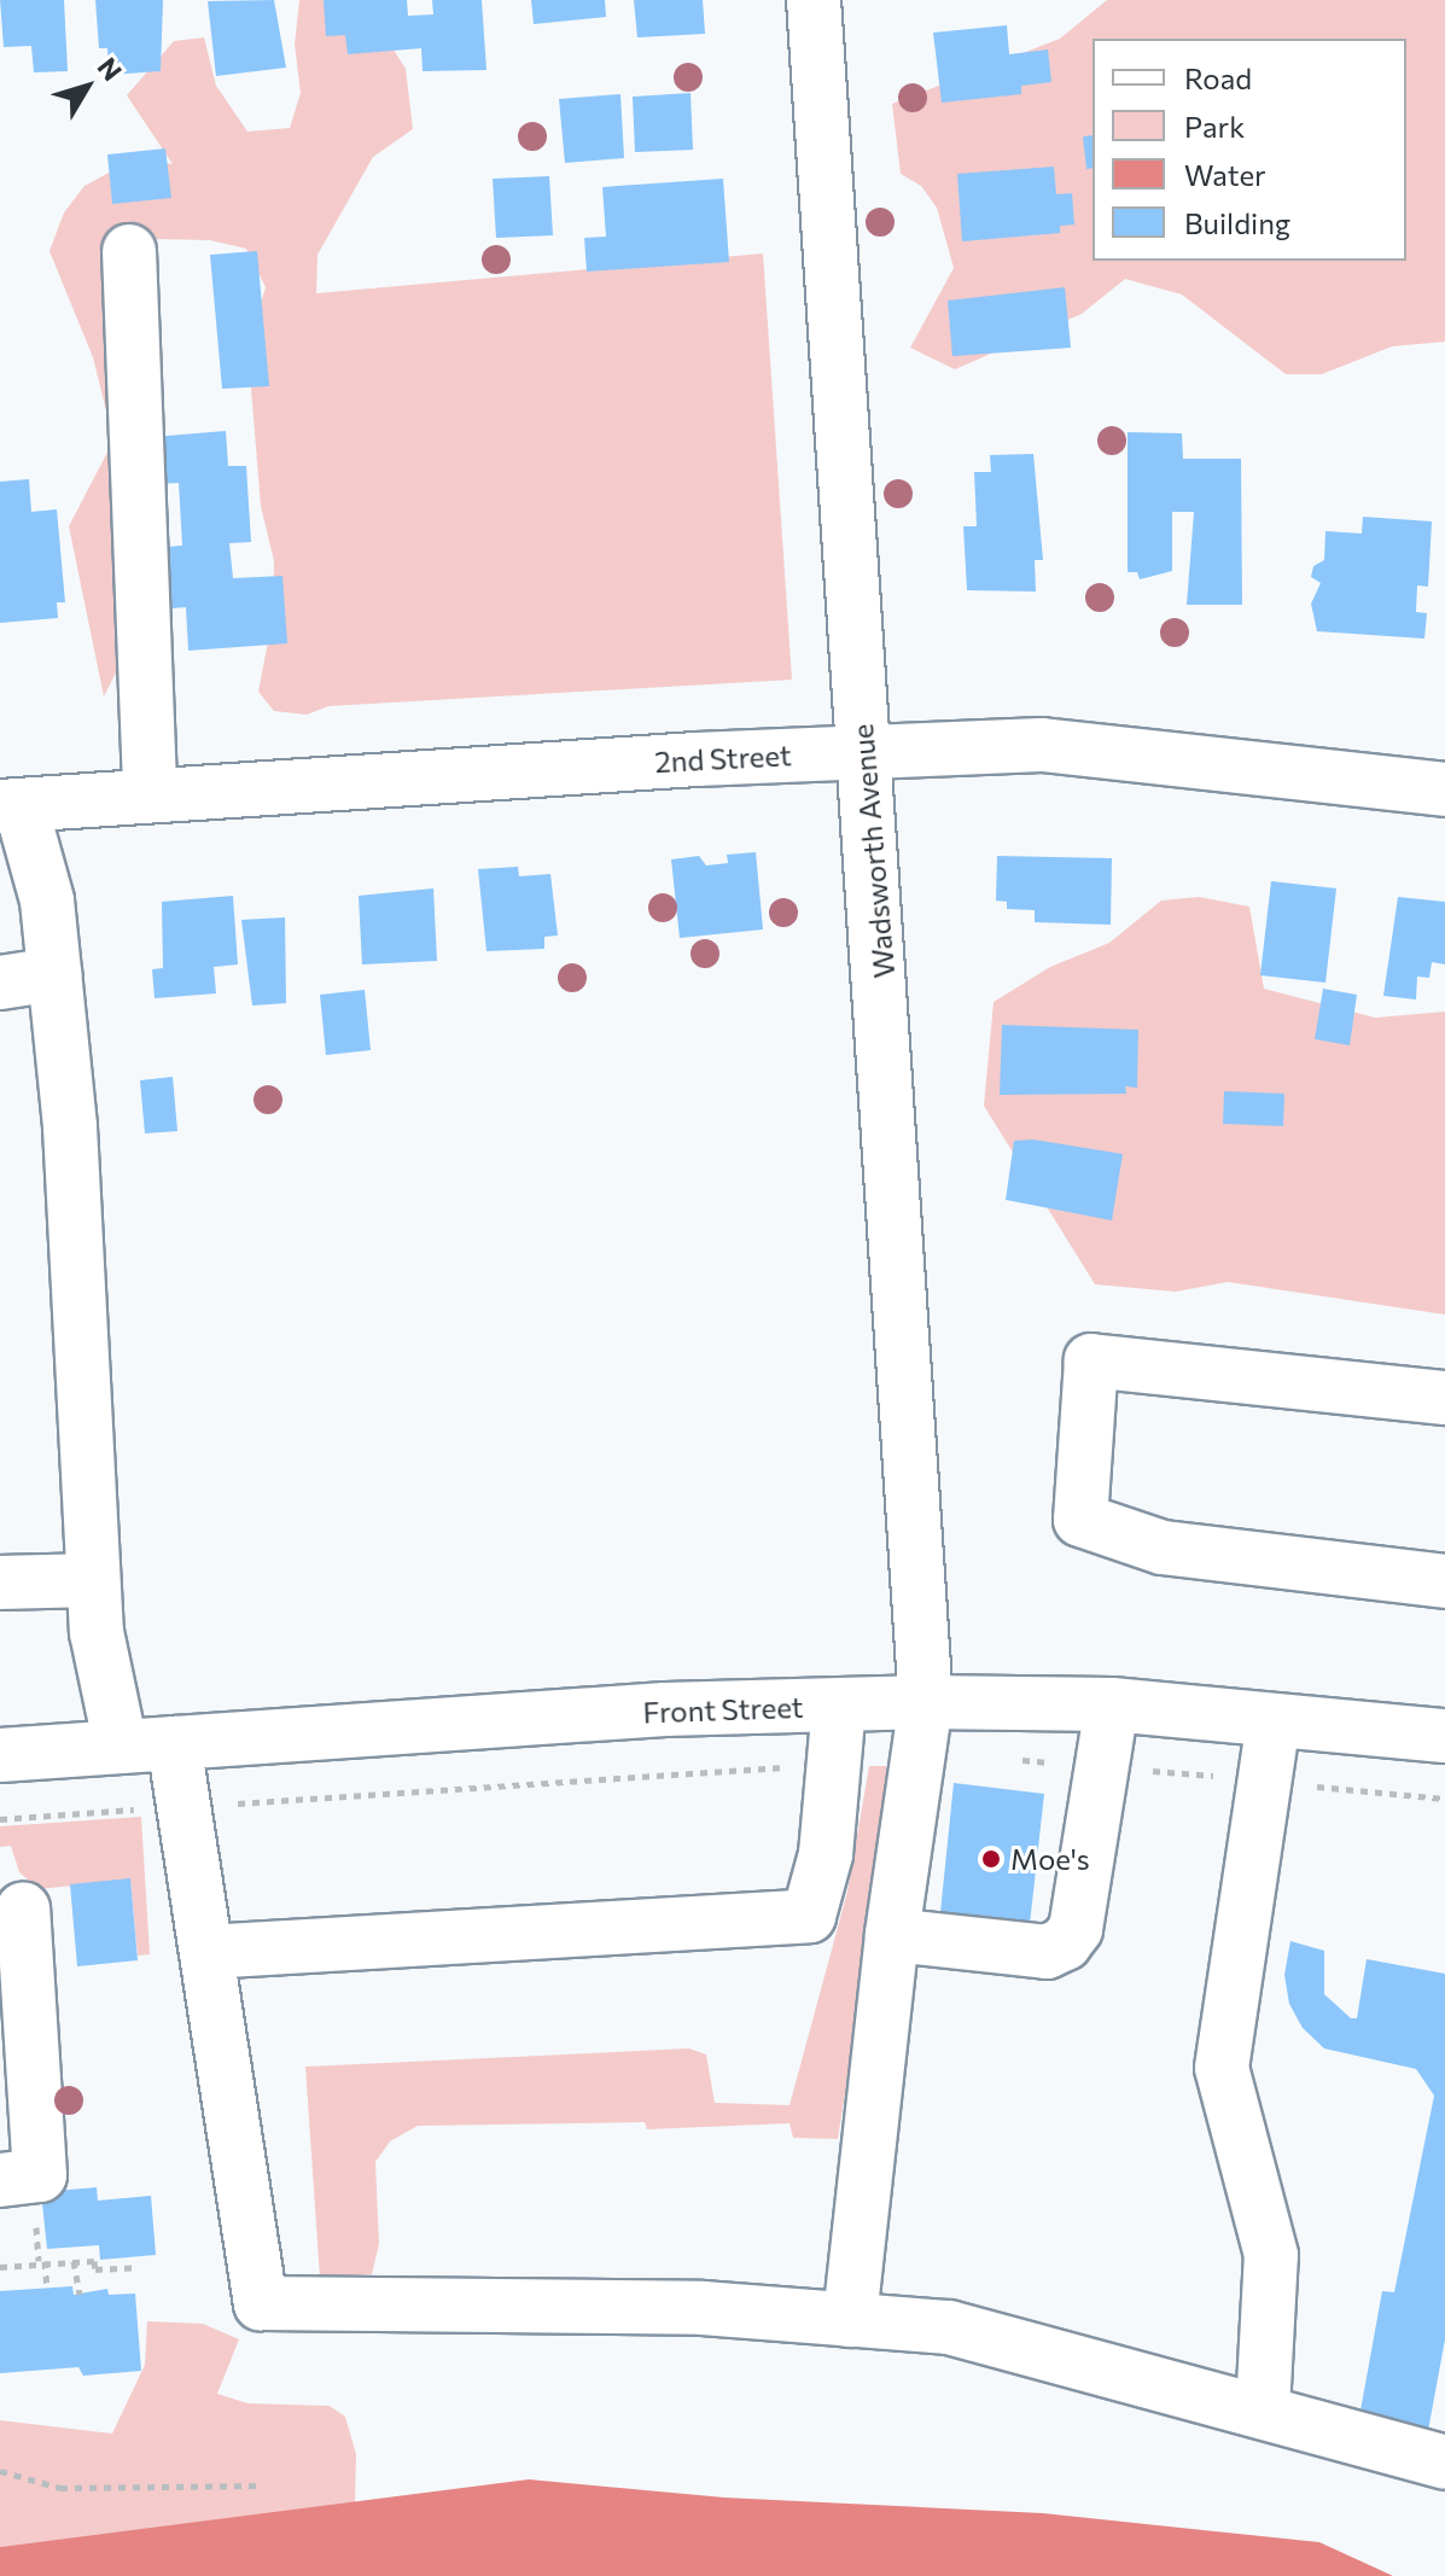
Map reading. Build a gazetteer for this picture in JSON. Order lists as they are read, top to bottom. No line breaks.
{"streets":{"main road":["2nd Street","Wadsworth Avenue","Front Street"]},"crossings":[["2nd Street","Wadsworth Avenue"],["Wadsworth Avenue","Front Street"]],"places":["Moe's"],"legend":["Road","Park","Water","Building"],"north":"top right"}
